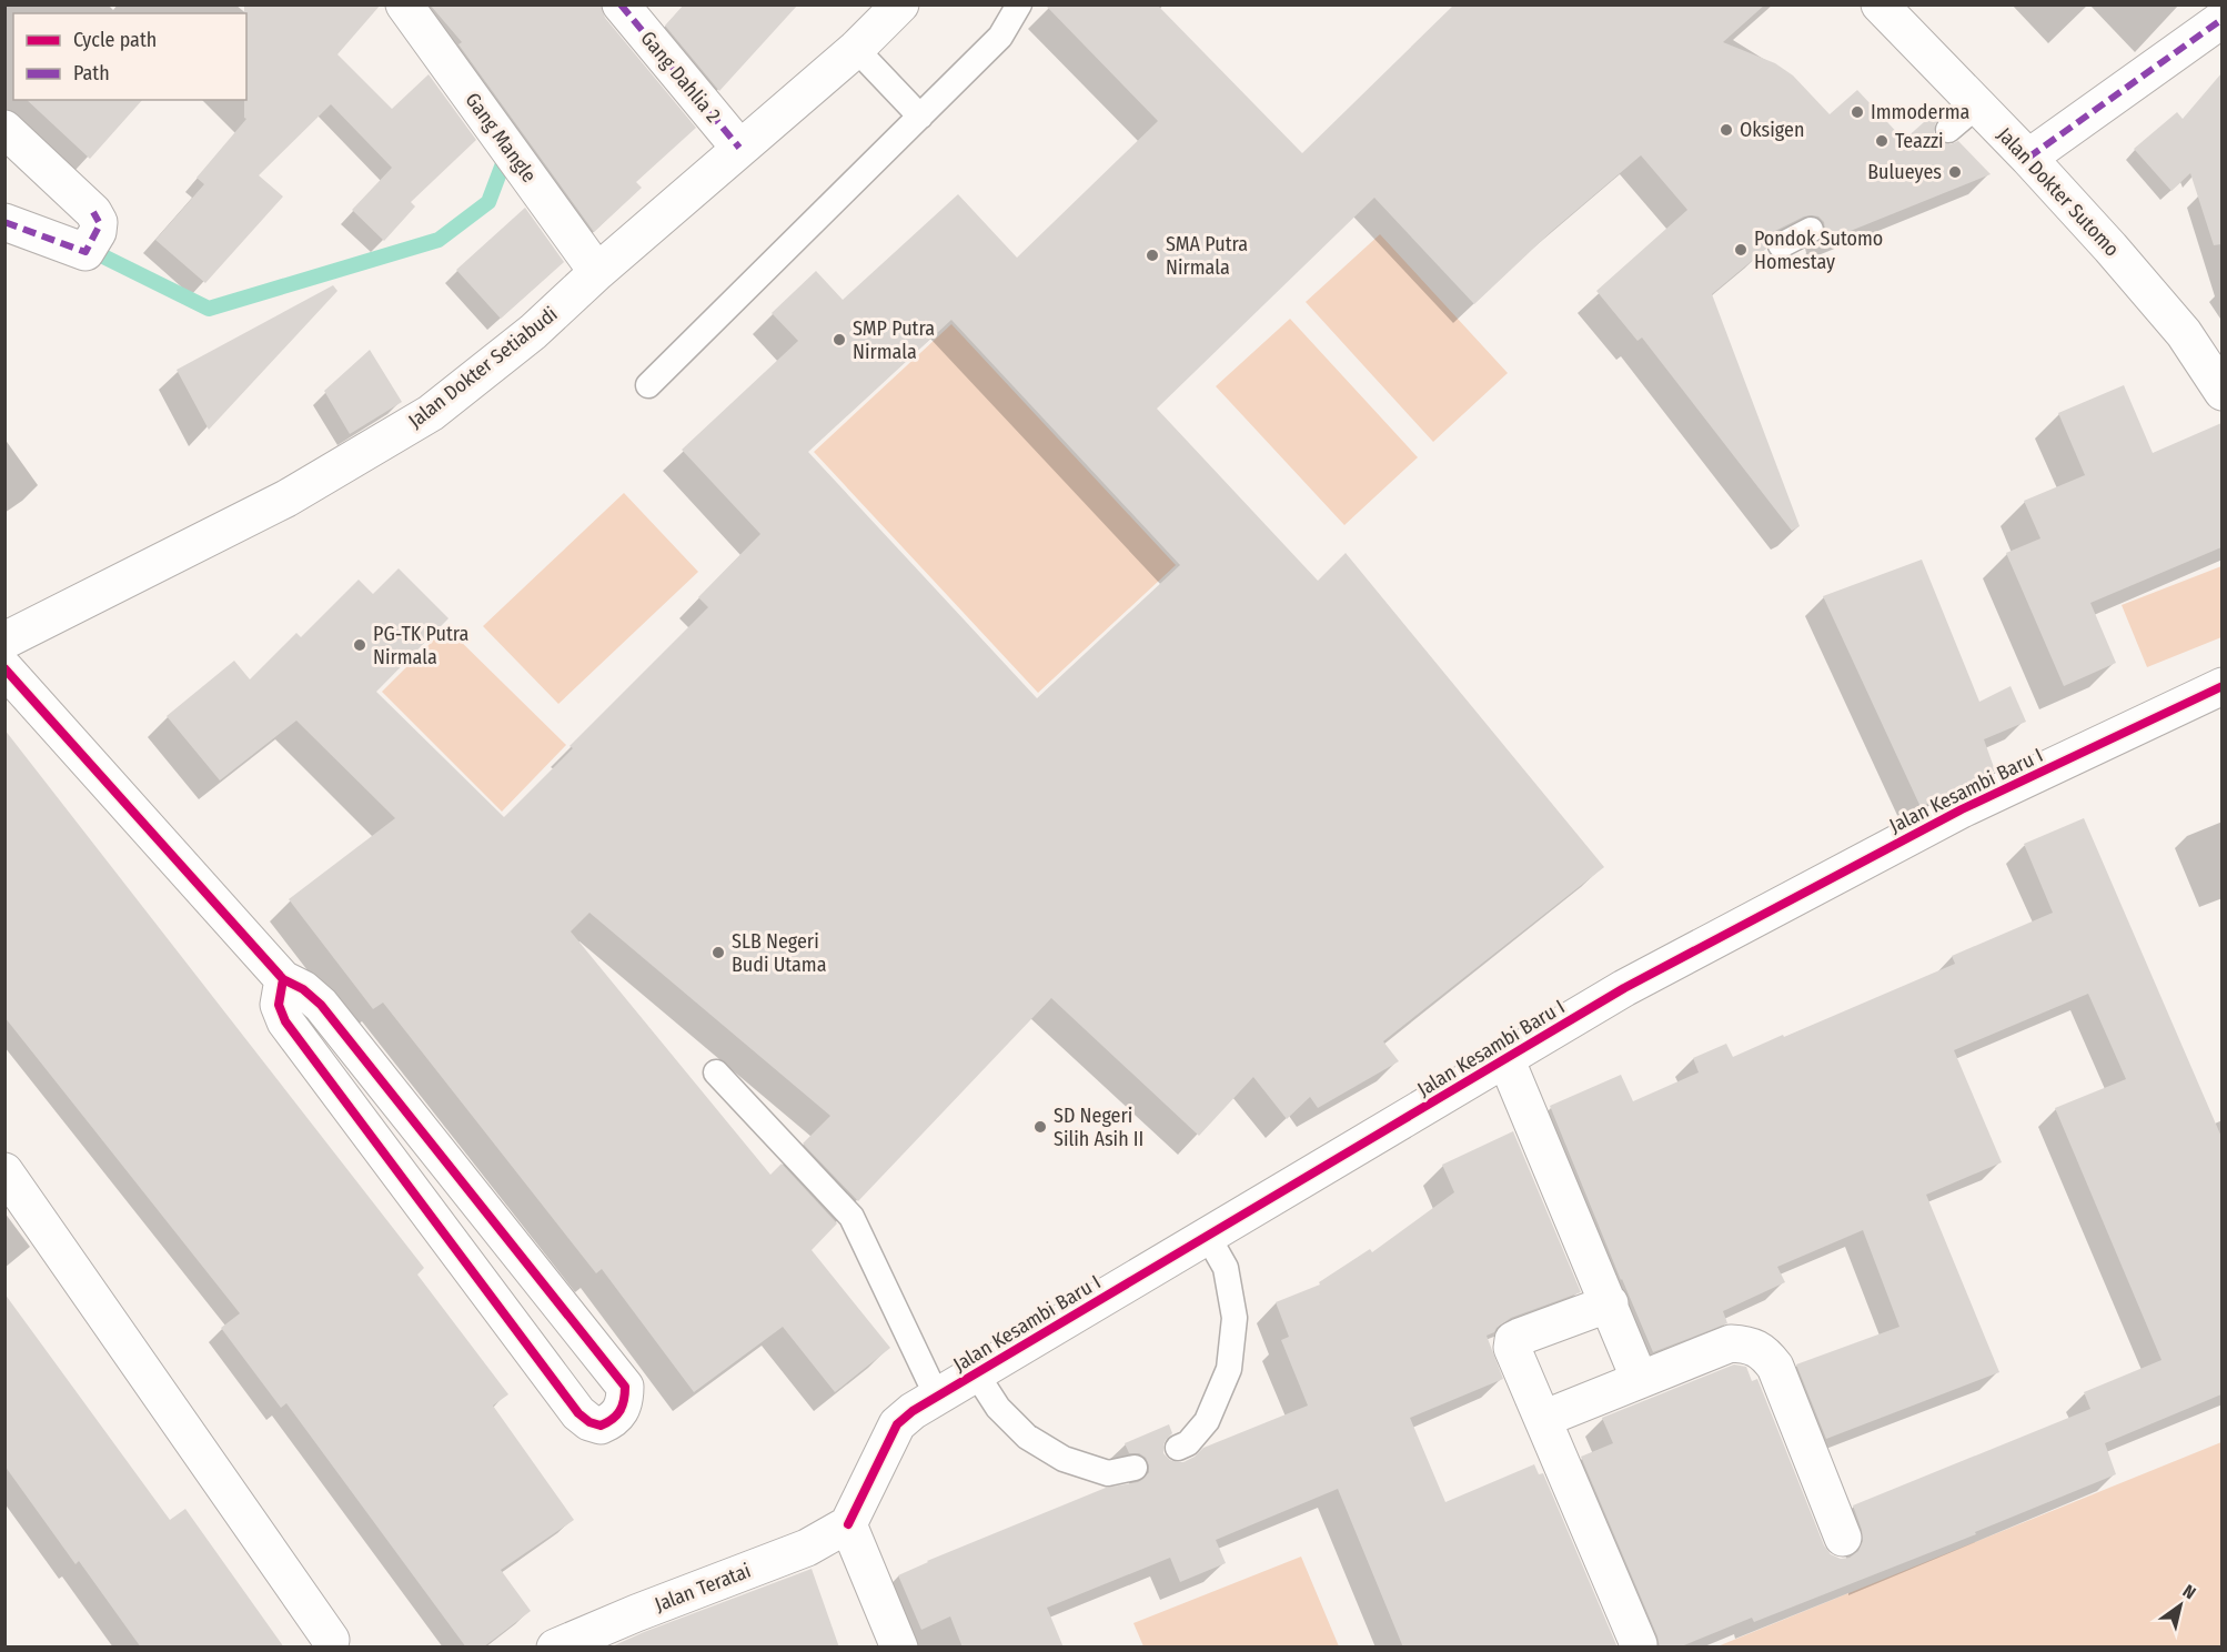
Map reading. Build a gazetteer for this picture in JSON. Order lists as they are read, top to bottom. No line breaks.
{"streets":{"street":["Gang Dahlia 2","Gang Mangle","Jalan Dokter Sutomo","Jalan Dokter Setiabudi","Jalan Kesambi Baru I","Jalan Teratai"]},"crossings":[["Gang Dahlia 2","Jalan Dokter Setiabudi"],["Gang Mangle","Jalan Dokter Setiabudi"],["Jalan Kesambi Baru I","Jalan Teratai"]],"places":["Immoderma","Oksigen","Teazzi","Bulueyes","Pondok Sutomo Homestay","SMA Putra Nirmala","SMP Putra Nirmala","PG-TK Putra Nirmala","SLB Negeri Budi Utama","SD Negeri Silih Asih II"],"legend":["Cycle path","Path"],"north":"top right"}
